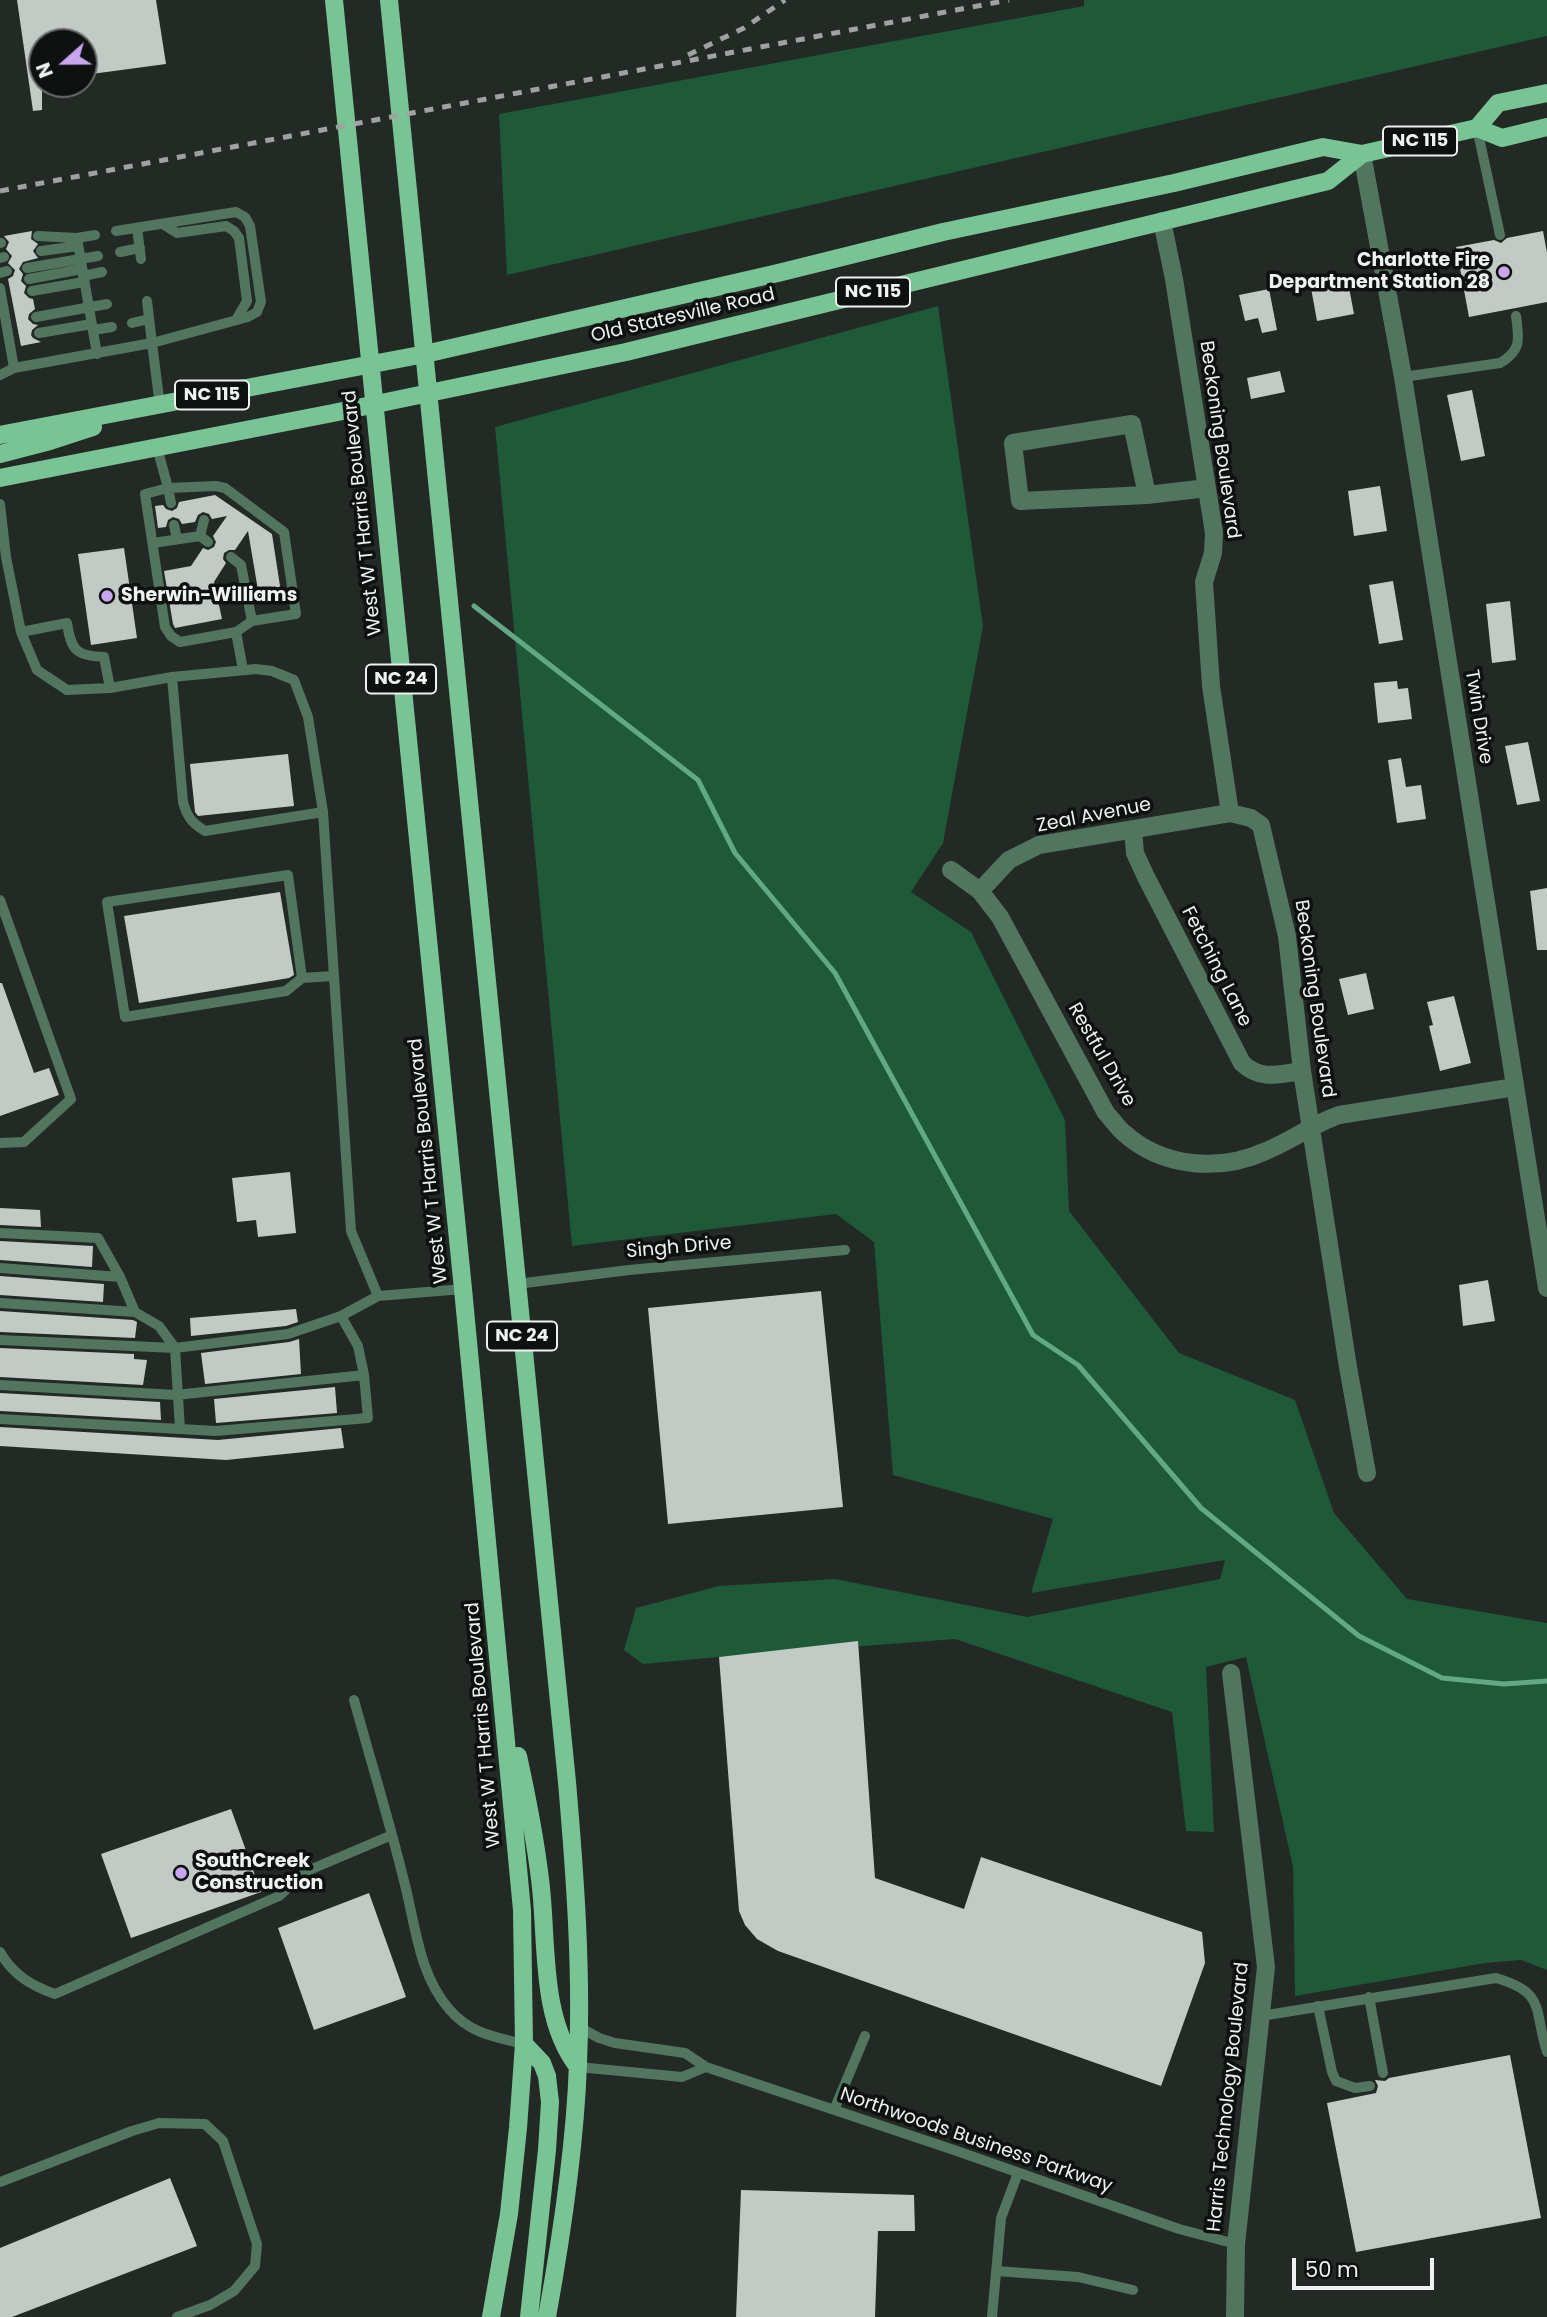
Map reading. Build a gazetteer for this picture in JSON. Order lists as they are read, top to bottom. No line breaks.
{"streets":{"main road":["NC 115","Old Statesville Road","West W T Harris Boulevard","NC 24"],"street":["Beckoning Boulevard","Twin Drive","Zeal Avenue","Fetching Lane","Restful Drive","Harris Technology Boulevard"],"lane":["Singh Drive","Northwoods Business Parkway"]},"crossings":[["NC 115","Old Statesville Road"],["Old Statesville Road","Beckoning Boulevard"],["Old Statesville Road","West W T Harris Boulevard"],["Old Statesville Road","NC 24"],["Old Statesville Road","Twin Drive"],["Beckoning Boulevard","Zeal Avenue"],["Beckoning Boulevard","Fetching Lane"],["Beckoning Boulevard","Restful Drive"],["NC 24","Singh Drive"],["NC 24","Northwoods Business Parkway"],["Twin Drive","Restful Drive"],["Zeal Avenue","Fetching Lane"],["Zeal Avenue","Restful Drive"],["Harris Technology Boulevard","Northwoods Business Parkway"]],"places":["Charlotte Fire Department Station 28","Sherwin-Williams","SouthCreek Construction"],"scale_bar":"50 m","north":"left"}
